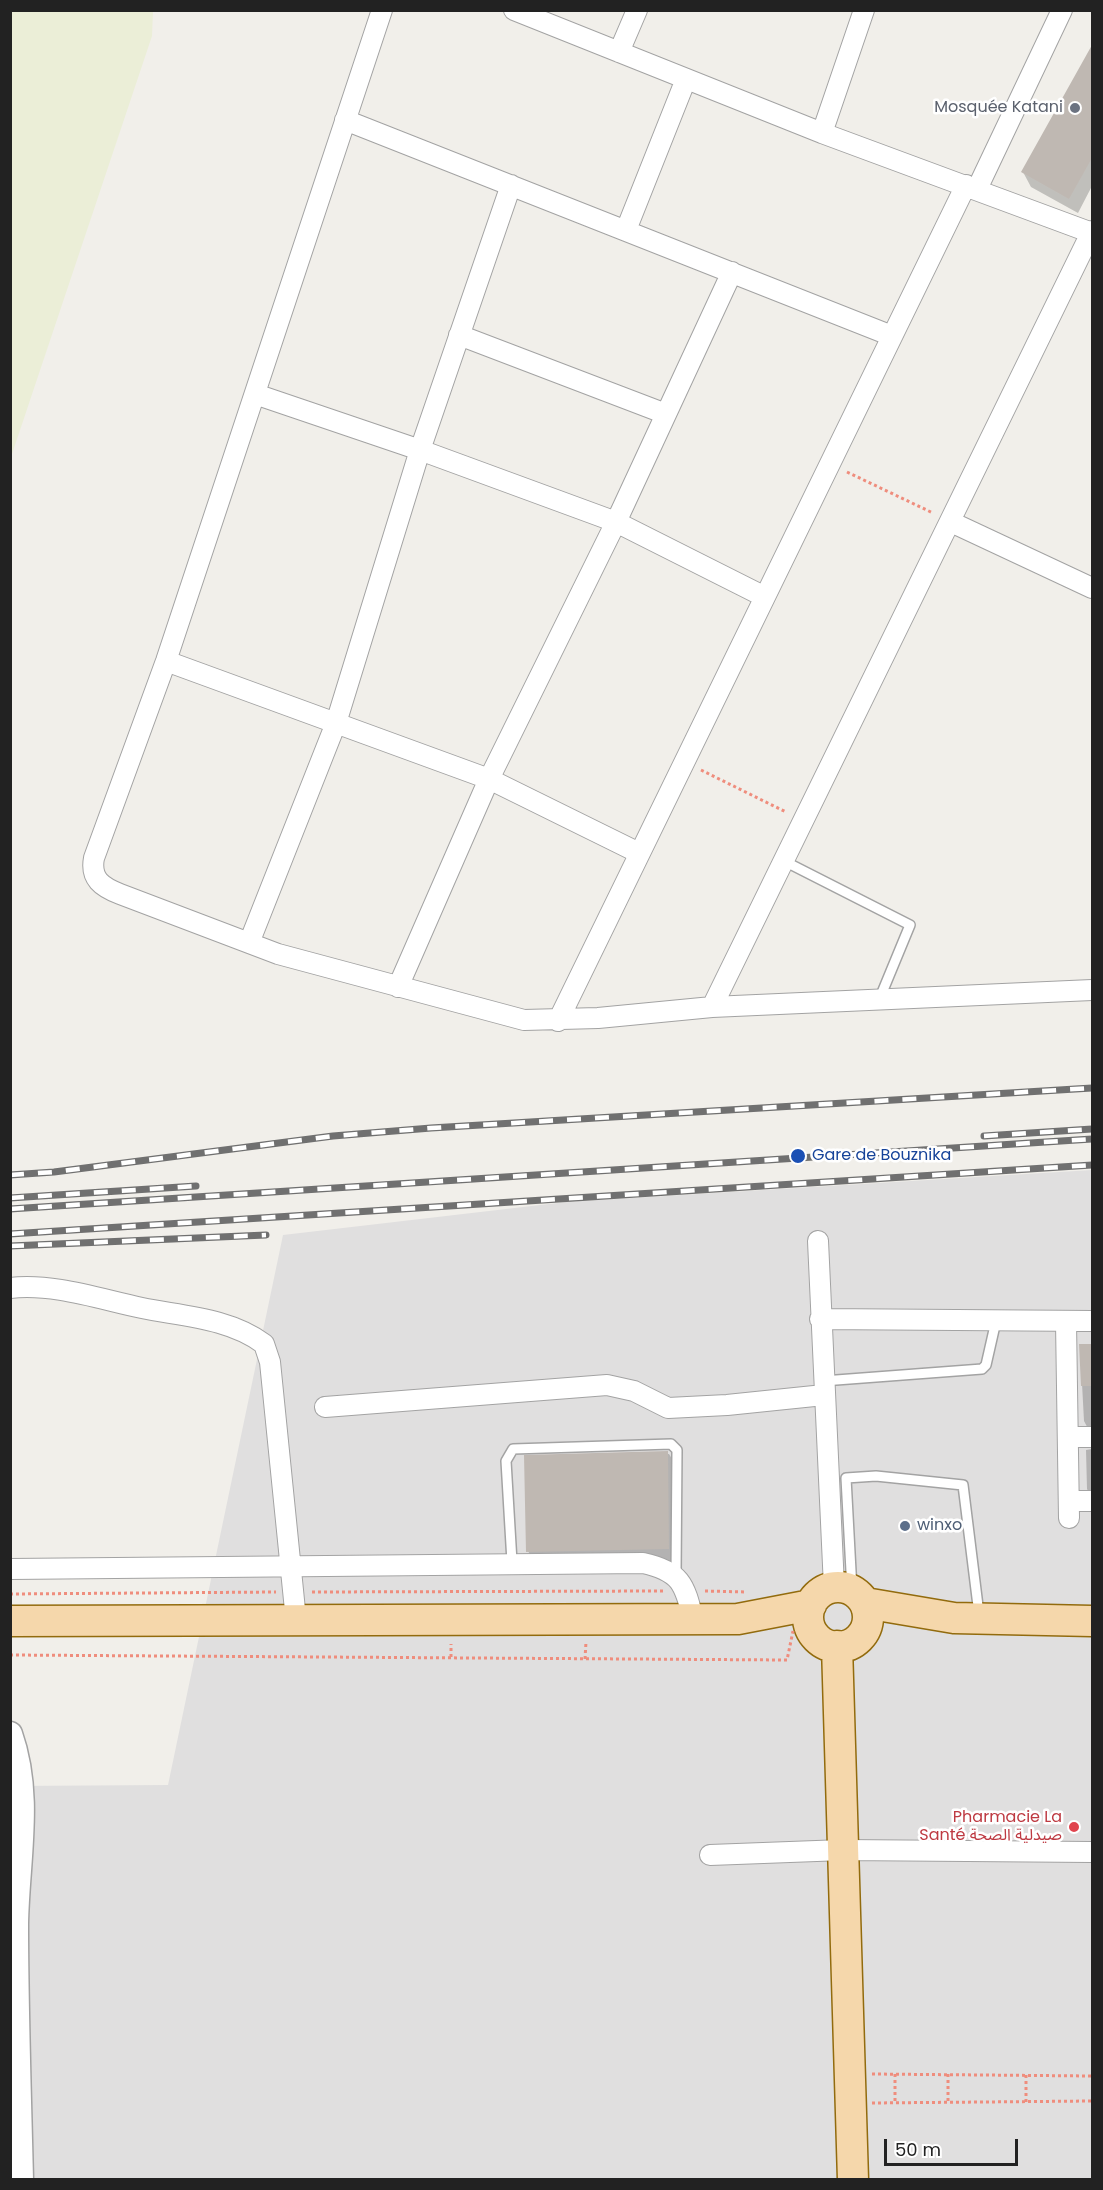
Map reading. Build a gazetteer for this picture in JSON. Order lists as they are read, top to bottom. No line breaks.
{"places":["Mosquée Katani","Gare de Bouznika","winxo","Pharmacie La Santé صيدلية الصحة"],"scale_bar":"50 m"}
